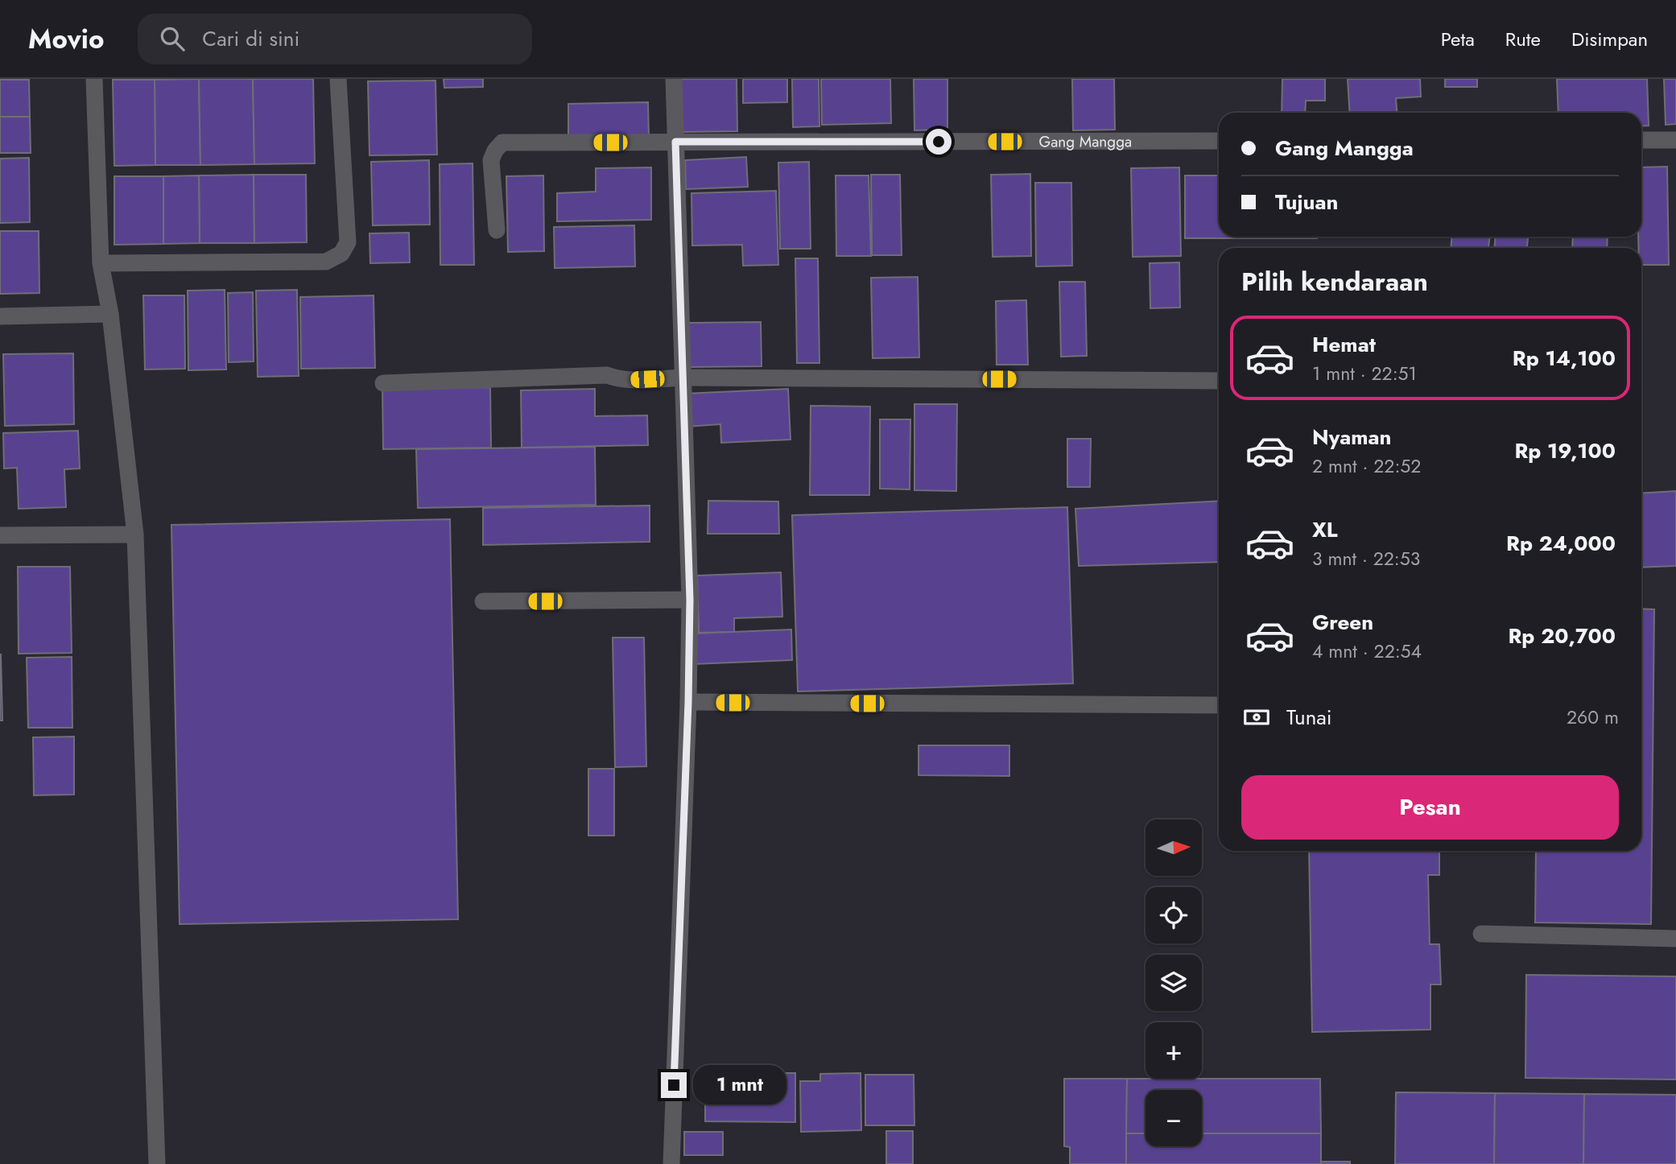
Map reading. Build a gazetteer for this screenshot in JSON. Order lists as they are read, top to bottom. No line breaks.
{"streets":{"street":["Gang Mangga"]},"north":"right","page":{"header":"Movio","search":"Cari di sini","nav":["Peta","Rute","Disimpan"],"banner":["Gang Mangga","Tujuan"],"heading":"Pilih kendaraan","list":[{"name":"Hemat","note":"1 mnt · 22:51","value":"Rp 14,100"},{"name":"Nyaman","note":"2 mnt · 22:52","value":"Rp 19,100"},{"name":"XL","note":"3 mnt · 22:53","value":"Rp 24,000"},{"name":"Green","note":"4 mnt · 22:54","value":"Rp 20,700"}],"pay":["Tunai","260 m"],"buttons":"Pesan","map_buttons":["+","−"],"bubble":"1 mnt"}}
